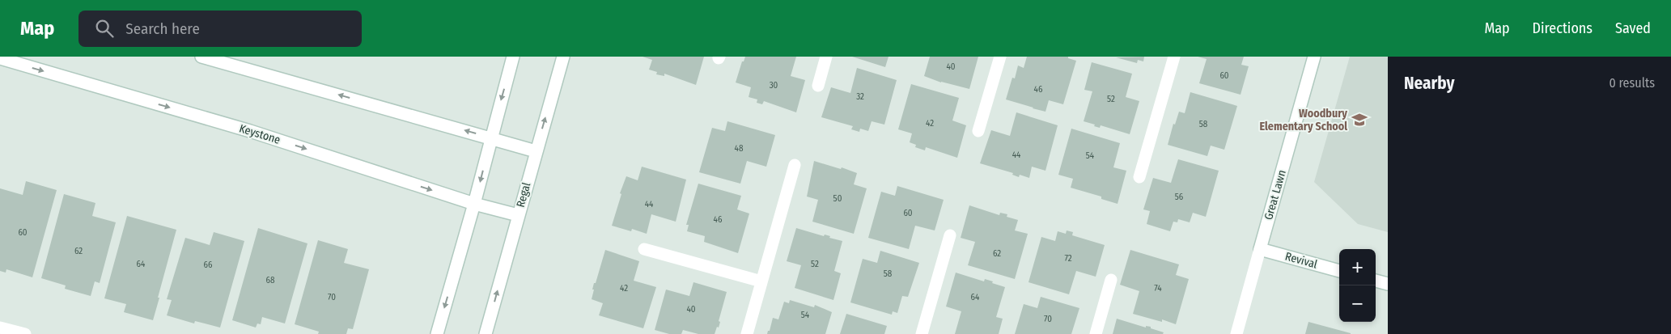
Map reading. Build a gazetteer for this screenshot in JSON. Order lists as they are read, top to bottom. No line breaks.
{"streets":{"street":["Keystone","Regal","Great Lawn","Revival"]},"crossings":[["Keystone","Regal"],["Great Lawn","Revival"]],"places":{"school or university":["Woodbury Elementary School"]},"house_numbers":["40","60","30","46","32","52","42","58","48","44","54","56","50","44","60","46","60","62","62","72","64","52","66","58","68","42","74","70","64","40","54","70"],"page":{"header":"Map","search":"Search here","nav":["Map","Directions","Saved"],"heading":["Nearby","0 results"],"map_buttons":["+","−"]}}
